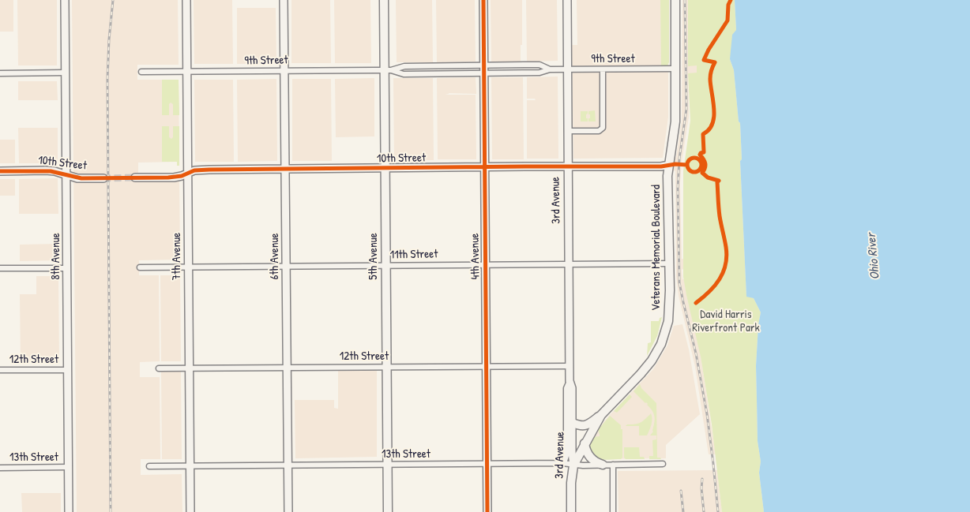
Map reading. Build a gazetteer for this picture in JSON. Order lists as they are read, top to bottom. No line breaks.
{"streets":{"main road":["3rd Avenue","Veterans Memorial Boulevard","5th Avenue"],"street":["9th Street","10th Street","11th Street","8th Avenue","7th Avenue","6th Avenue","4th Avenue","12th Street","13th Street"]},"crossings":[["9th Street","3rd Avenue"],["9th Street","Veterans Memorial Boulevard"],["9th Street","7th Avenue"],["9th Street","6th Avenue"],["9th Street","5th Avenue"],["9th Street","4th Avenue"],["10th Street","3rd Avenue"],["10th Street","Veterans Memorial Boulevard"],["10th Street","8th Avenue"],["10th Street","7th Avenue"],["10th Street","6th Avenue"],["10th Street","5th Avenue"],["10th Street","4th Avenue"],["3rd Avenue","Veterans Memorial Boulevard"],["3rd Avenue","11th Street"],["3rd Avenue","12th Street"],["3rd Avenue","13th Street"],["Veterans Memorial Boulevard","11th Street"],["Veterans Memorial Boulevard","13th Street"],["11th Street","7th Avenue"],["11th Street","6th Avenue"],["11th Street","5th Avenue"],["11th Street","4th Avenue"],["8th Avenue","12th Street"],["8th Avenue","13th Street"],["7th Avenue","12th Street"],["7th Avenue","13th Street"],["6th Avenue","12th Street"],["6th Avenue","13th Street"],["5th Avenue","12th Street"],["5th Avenue","13th Street"],["4th Avenue","12th Street"],["4th Avenue","13th Street"]],"water":["Ohio River"],"parks":["David Harris Riverfront Park"]}
